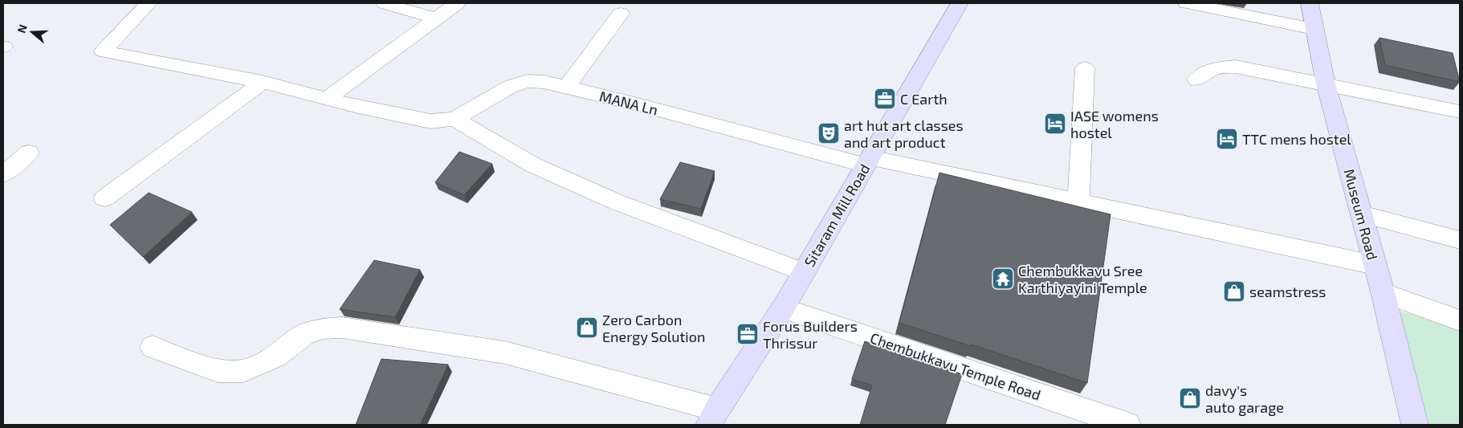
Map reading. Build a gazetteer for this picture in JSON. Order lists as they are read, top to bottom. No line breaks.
{"streets":{"main road":["Museum Road","Sitaram Mill Road"],"street":["MANA Ln","Chembukkavu Temple Road"]},"crossings":[["MANA Ln","Museum Road"],["MANA Ln","Sitaram Mill Road"],["Sitaram Mill Road","Chembukkavu Temple Road"]],"places":{"office":["C Earth","Forus Builders Thrissur"],"hotel":["IASE womens hostel","TTC mens hostel"],"theatre":["art hut art classes and art product"],"temple":["Chembukkavu Sree Karthiyayini Temple"],"shop":["seamstress","Zero Carbon Energy Solution","davy's auto garage"]},"north":"left"}
